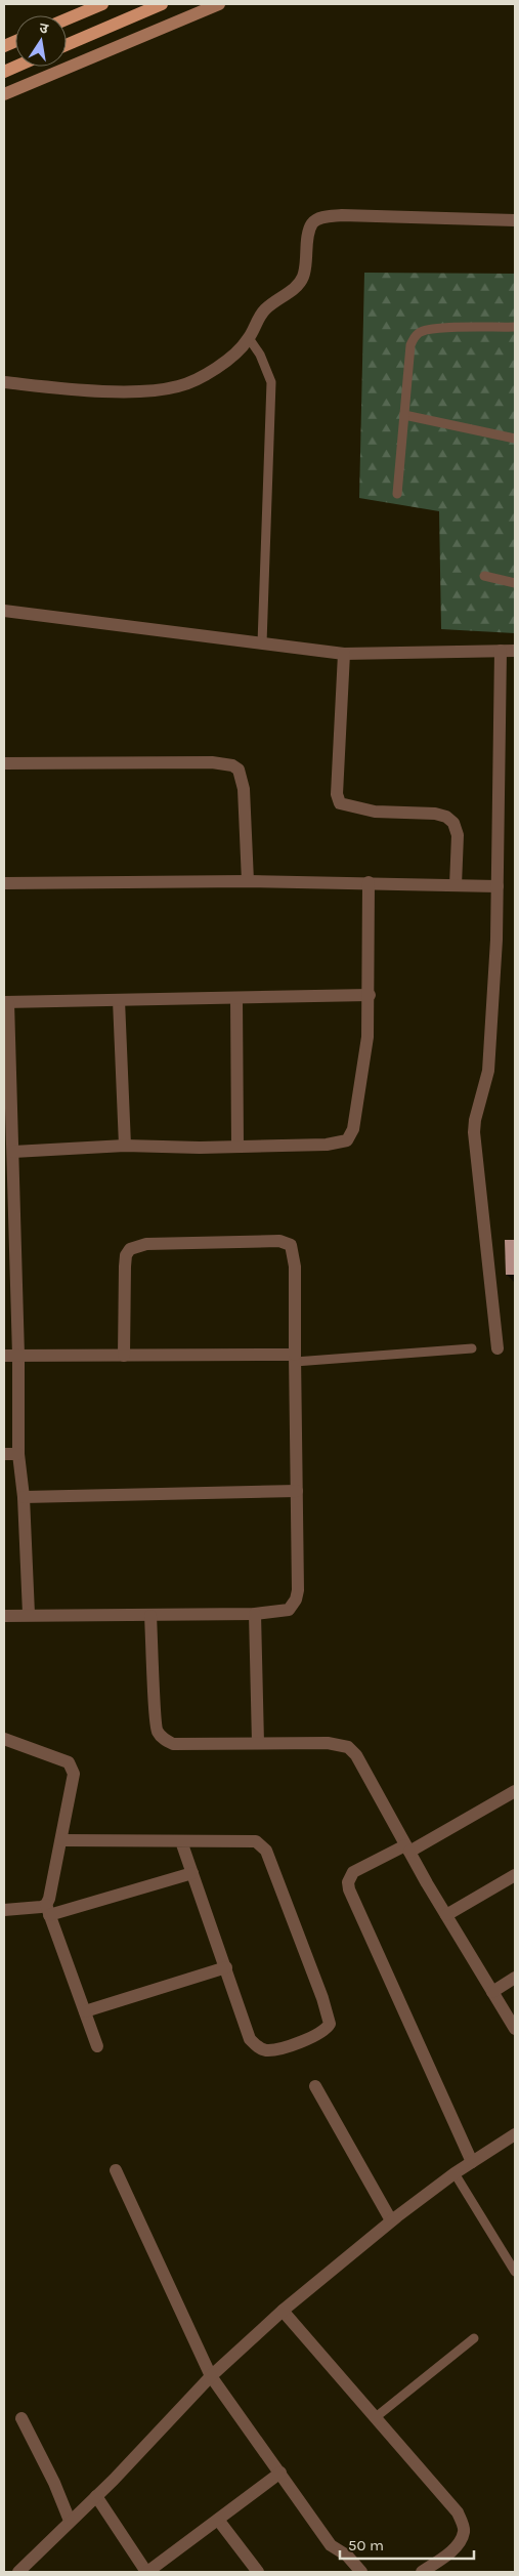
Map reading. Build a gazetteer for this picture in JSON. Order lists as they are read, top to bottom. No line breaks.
{"scale_bar":"50 m","north":"top"}
